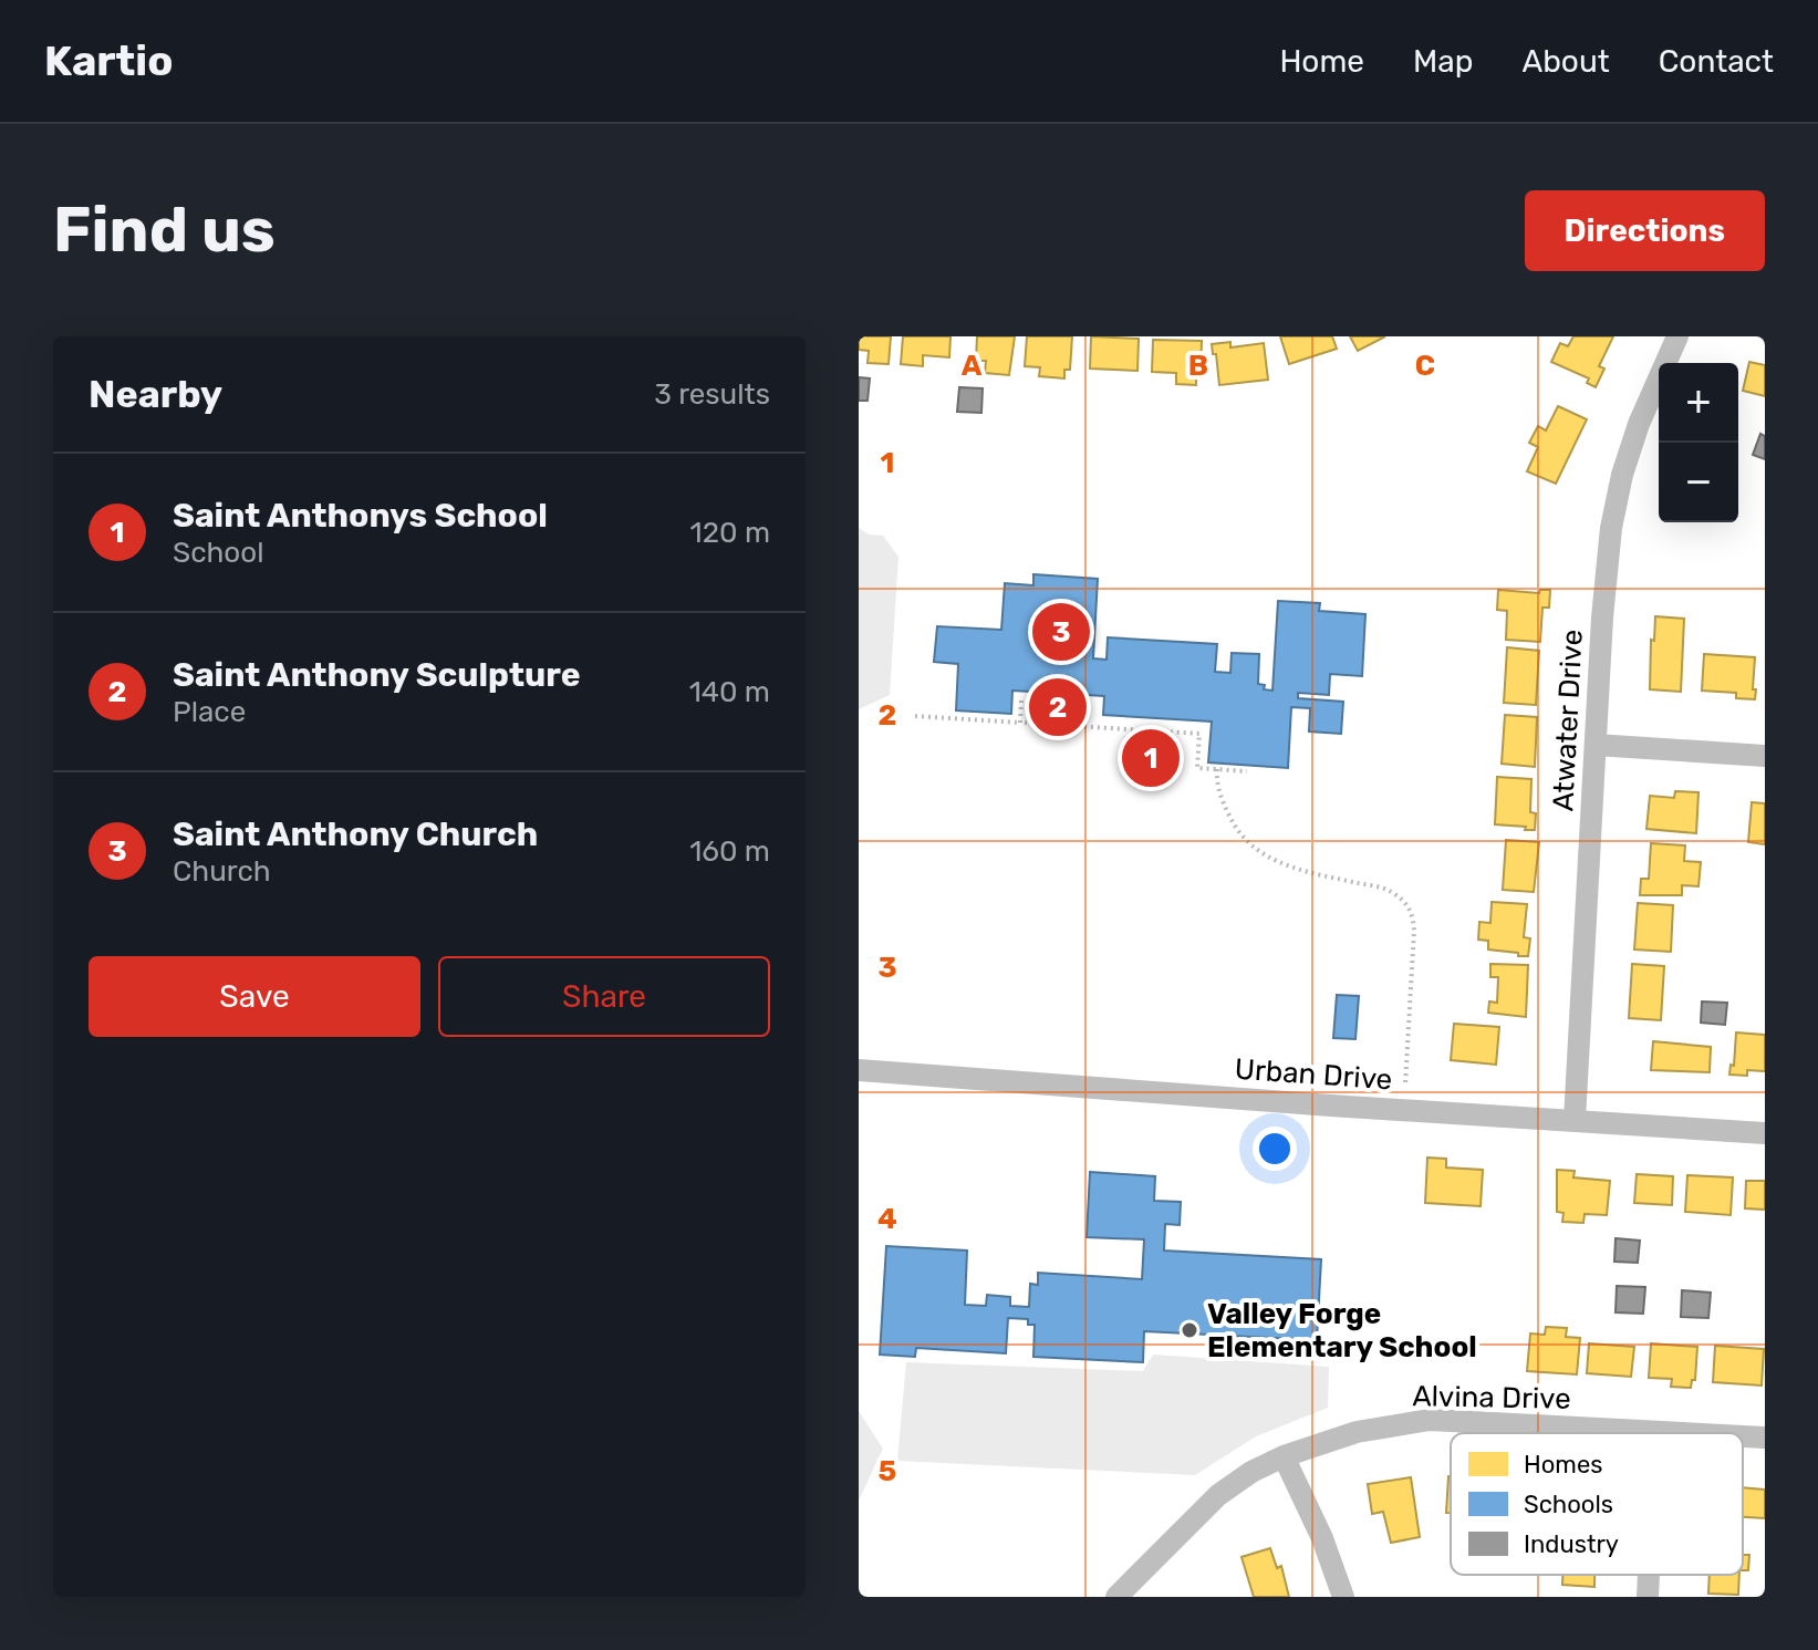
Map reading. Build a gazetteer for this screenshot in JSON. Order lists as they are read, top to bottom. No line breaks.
{"streets":{"street":["Atwater Drive","Urban Drive","Alvina Drive"]},"crossings":[["Atwater Drive","Urban Drive"]],"places":["Valley Forge Elementary School"],"legend":["Homes","Schools","Industry"],"page":{"header":"Kartio","nav":["Home","Map","About","Contact"],"buttons":["Directions",["Save","Share"]],"title":"Find us","heading":["Nearby","3 results"],"map_buttons":["+","−"],"list":[{"mark":"1","name":"Saint Anthonys School","note":"School","value":"120 m"},{"mark":"2","name":"Saint Anthony Sculpture","note":"Place","value":"140 m"},{"mark":"3","name":"Saint Anthony Church","note":"Church","value":"160 m"}],"pins":["3","2","1"]},"grid":{"columns":["A","B","C"],"rows":["1","2","3","4","5"]}}
